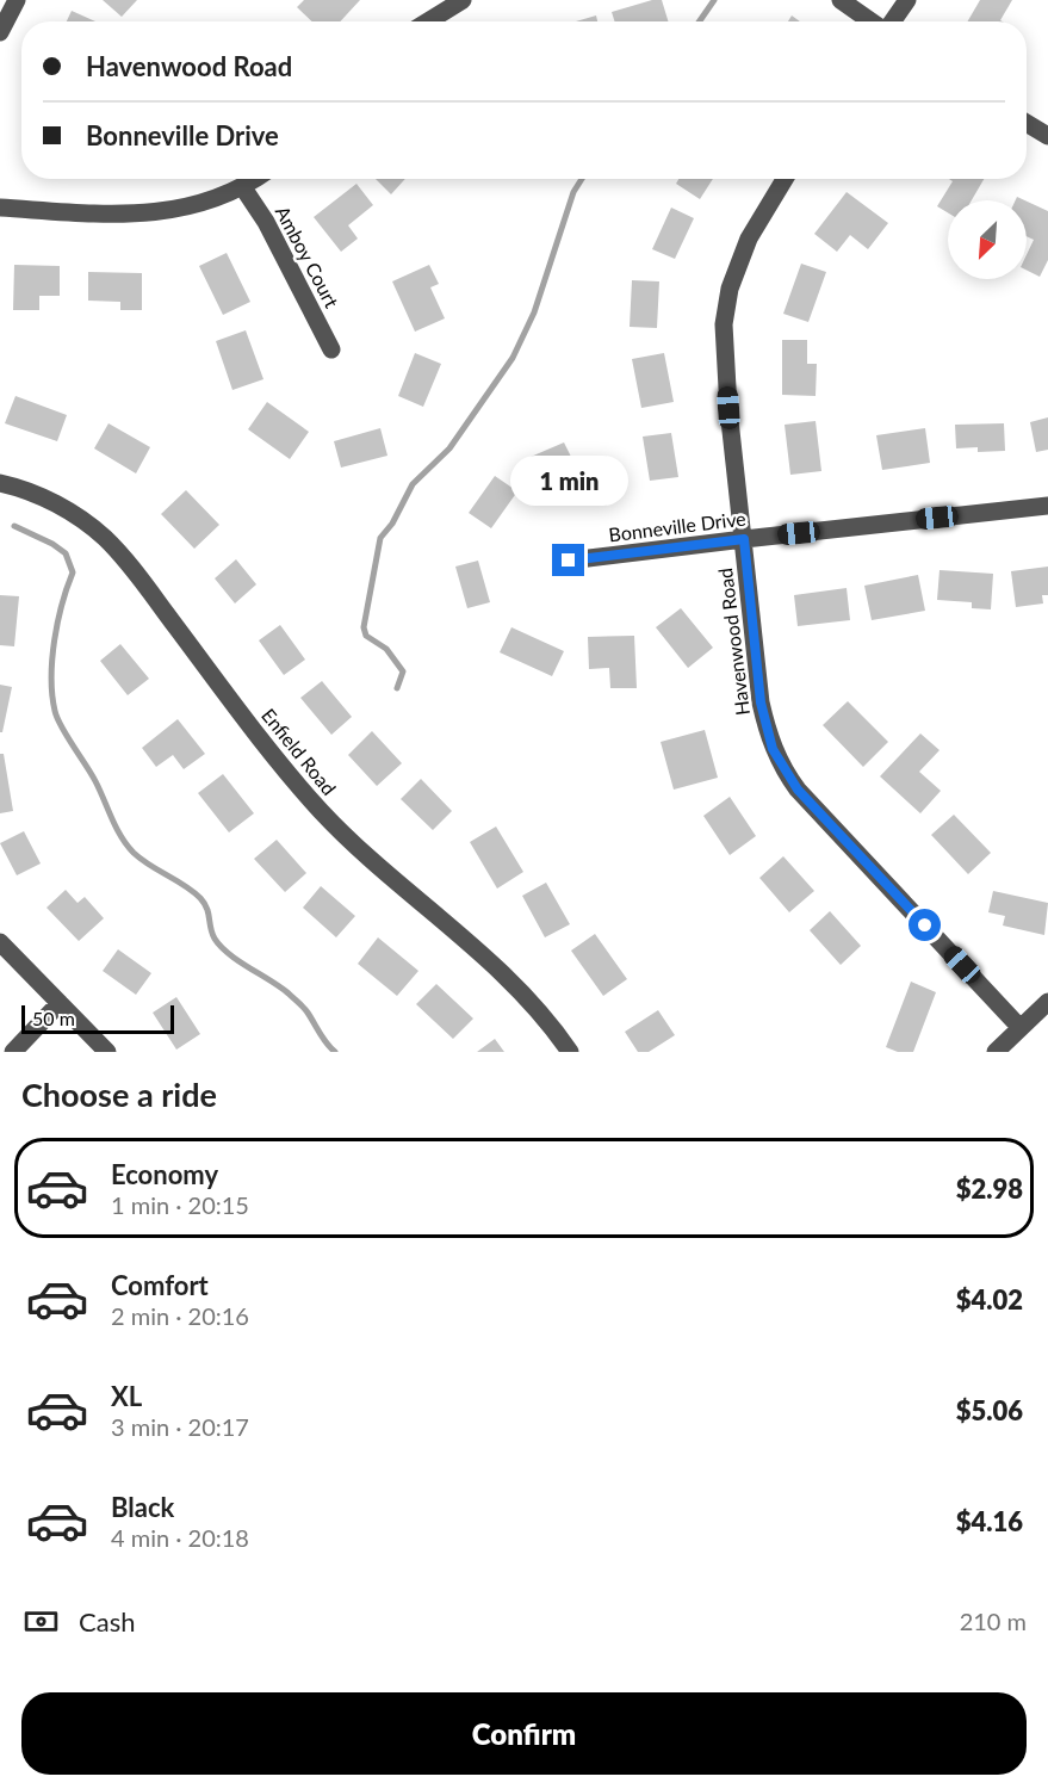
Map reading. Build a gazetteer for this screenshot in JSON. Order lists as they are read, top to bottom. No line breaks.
{"streets":{"street":["Amboy Court","Bonneville Drive","Havenwood Road","Enfield Road"]},"crossings":[["Bonneville Drive","Havenwood Road"]],"scale_bar":"50 m","north":"bottom left","page":{"banner":["Havenwood Road","Bonneville Drive"],"bubble":"1 min","scale":"50 m","heading":"Choose a ride","list":[{"name":"Economy","note":"1 min · 20:15","value":"$2.98"},{"name":"Comfort","note":"2 min · 20:16","value":"$4.02"},{"name":"XL","note":"3 min · 20:17","value":"$5.06"},{"name":"Black","note":"4 min · 20:18","value":"$4.16"}],"pay":["Cash","210 m"],"buttons":"Confirm"}}
